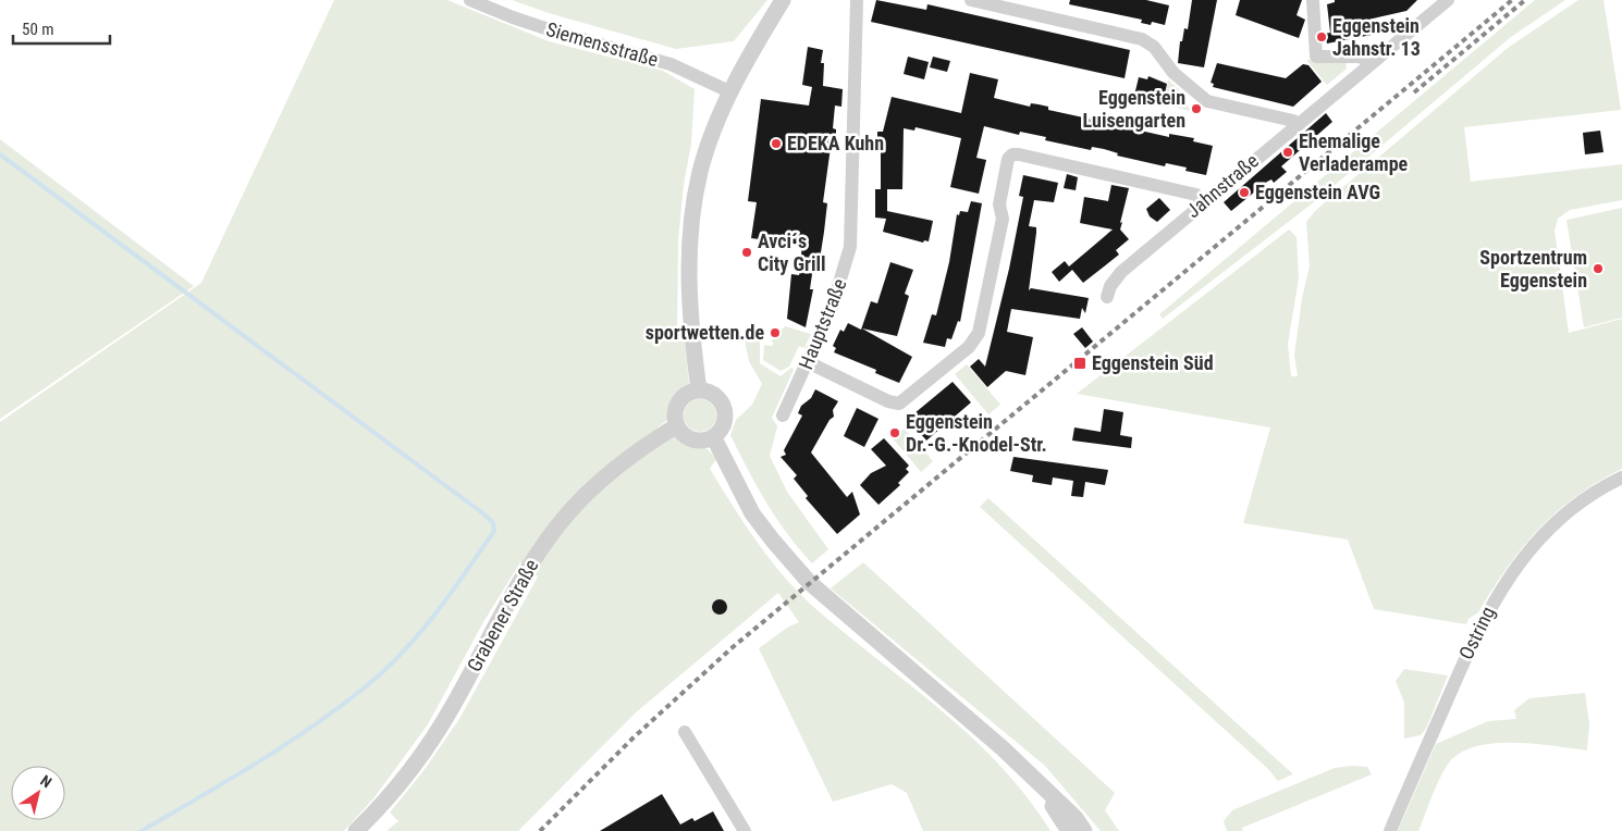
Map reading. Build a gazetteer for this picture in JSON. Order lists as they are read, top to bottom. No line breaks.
{"streets":{"street":["Siemensstraße","Jahnstraße","Hauptstraße","Grabener Straße","Ostring"]},"places":{"other":["Eggenstein Jahnstr. 13","Eggenstein Luisengarten","EDEKA Kuhn","Ehemalige Verladerampe","Eggenstein AVG","Avci´s City Grill","Sportzentrum Eggenstein","sportwetten.de","Eggenstein Dr.-G.-Knodel-Str."],"transit":["Eggenstein Süd"]},"scale_bar":"50 m","north":"top right"}
